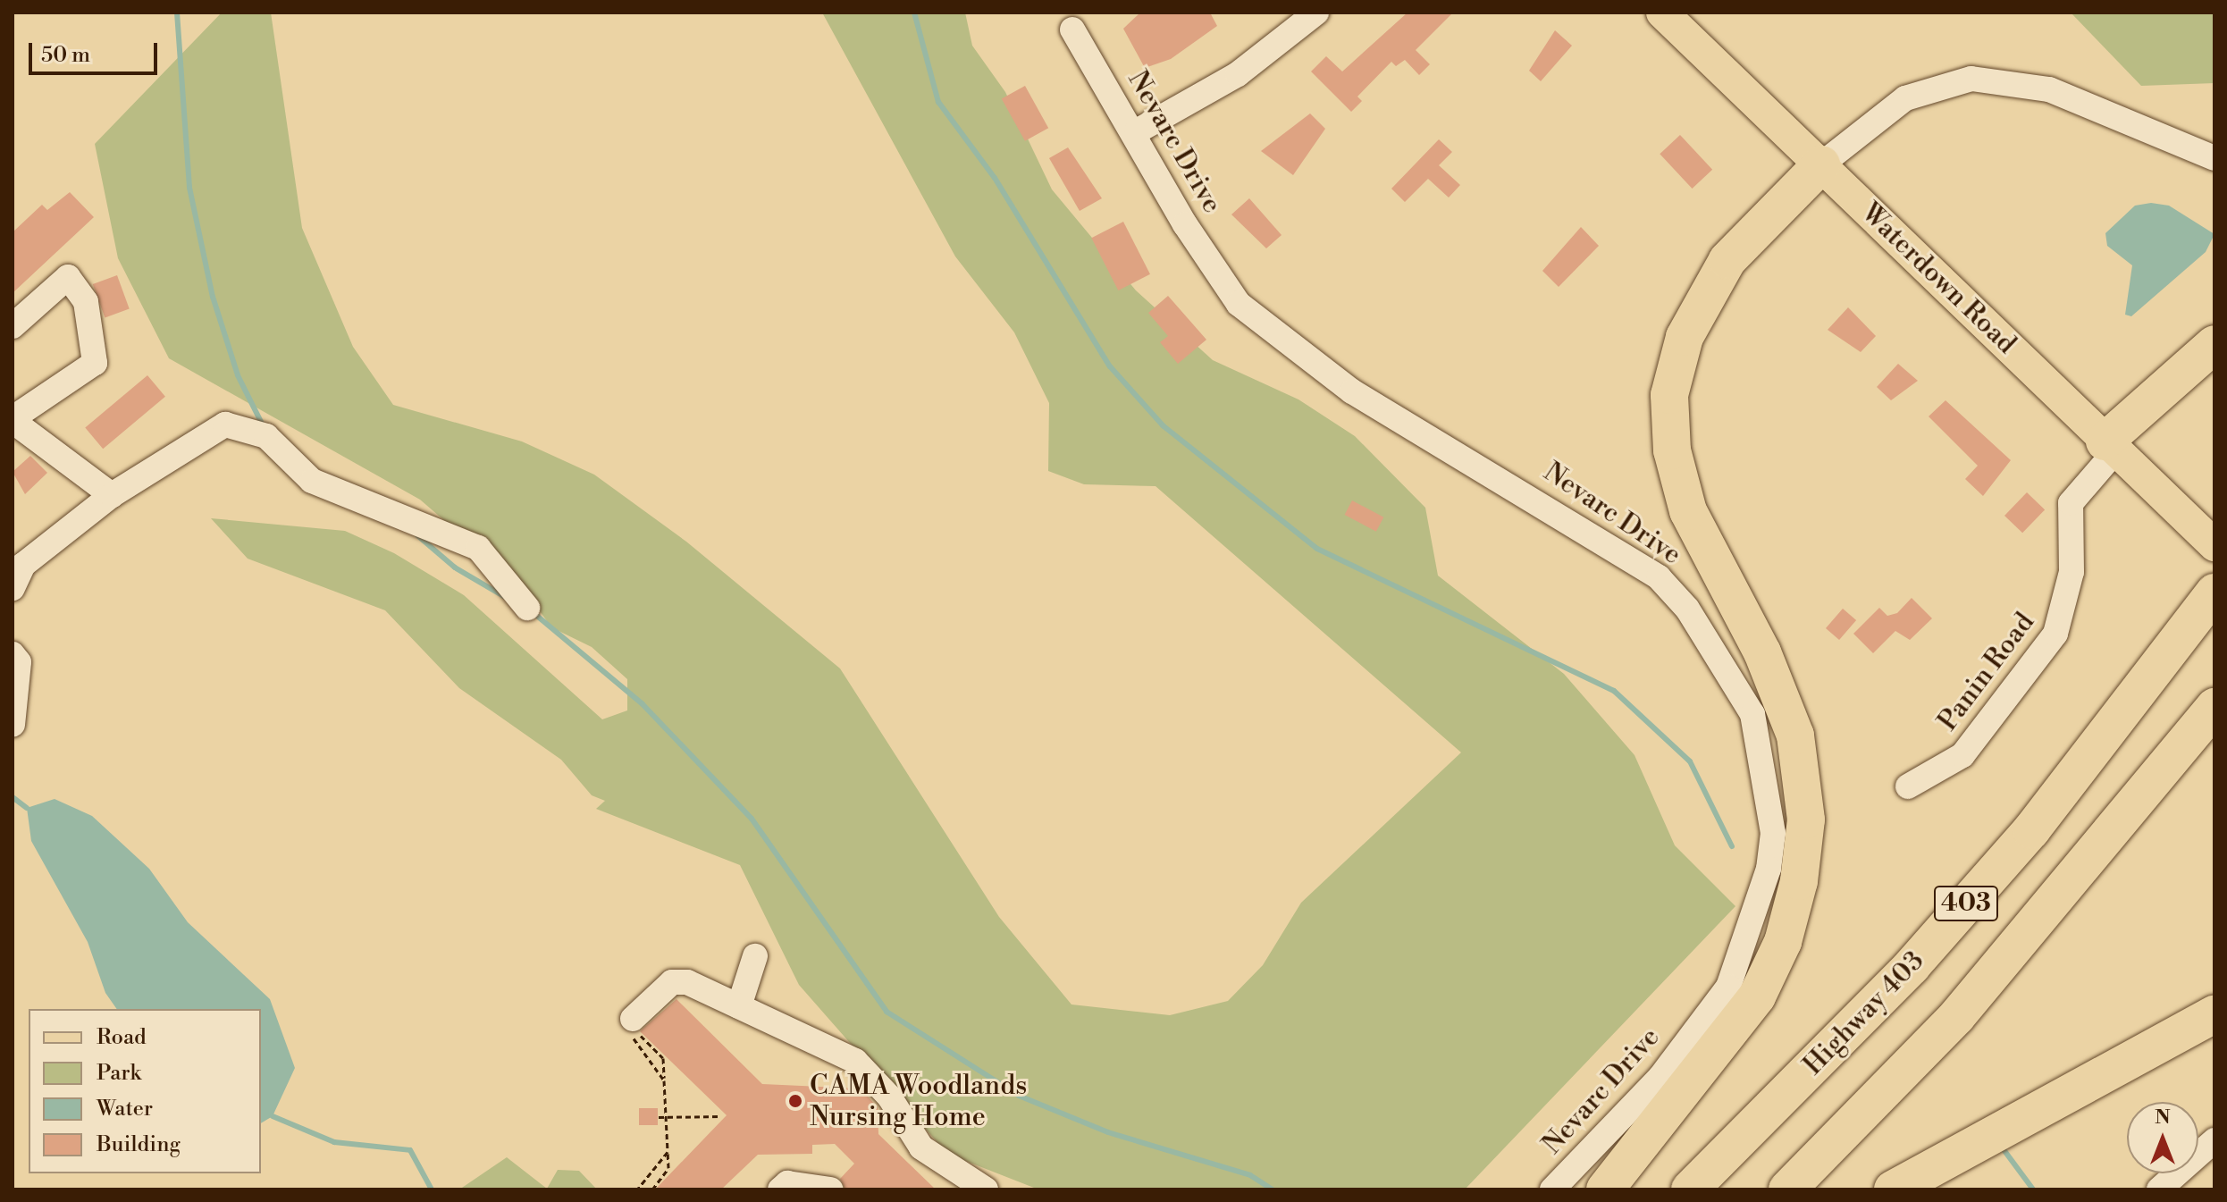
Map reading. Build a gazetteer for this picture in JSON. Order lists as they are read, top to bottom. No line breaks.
{"streets":{"highway":["403","Highway 403"],"main road":["Waterdown Road"],"street":["Nevarc Drive","Panin Road"]},"crossings":[["Waterdown Road","Panin Road"]],"places":["CAMA Woodlands Nursing Home"],"legend":["Road","Park","Water","Building"],"scale_bar":"50 m","north":"top"}
